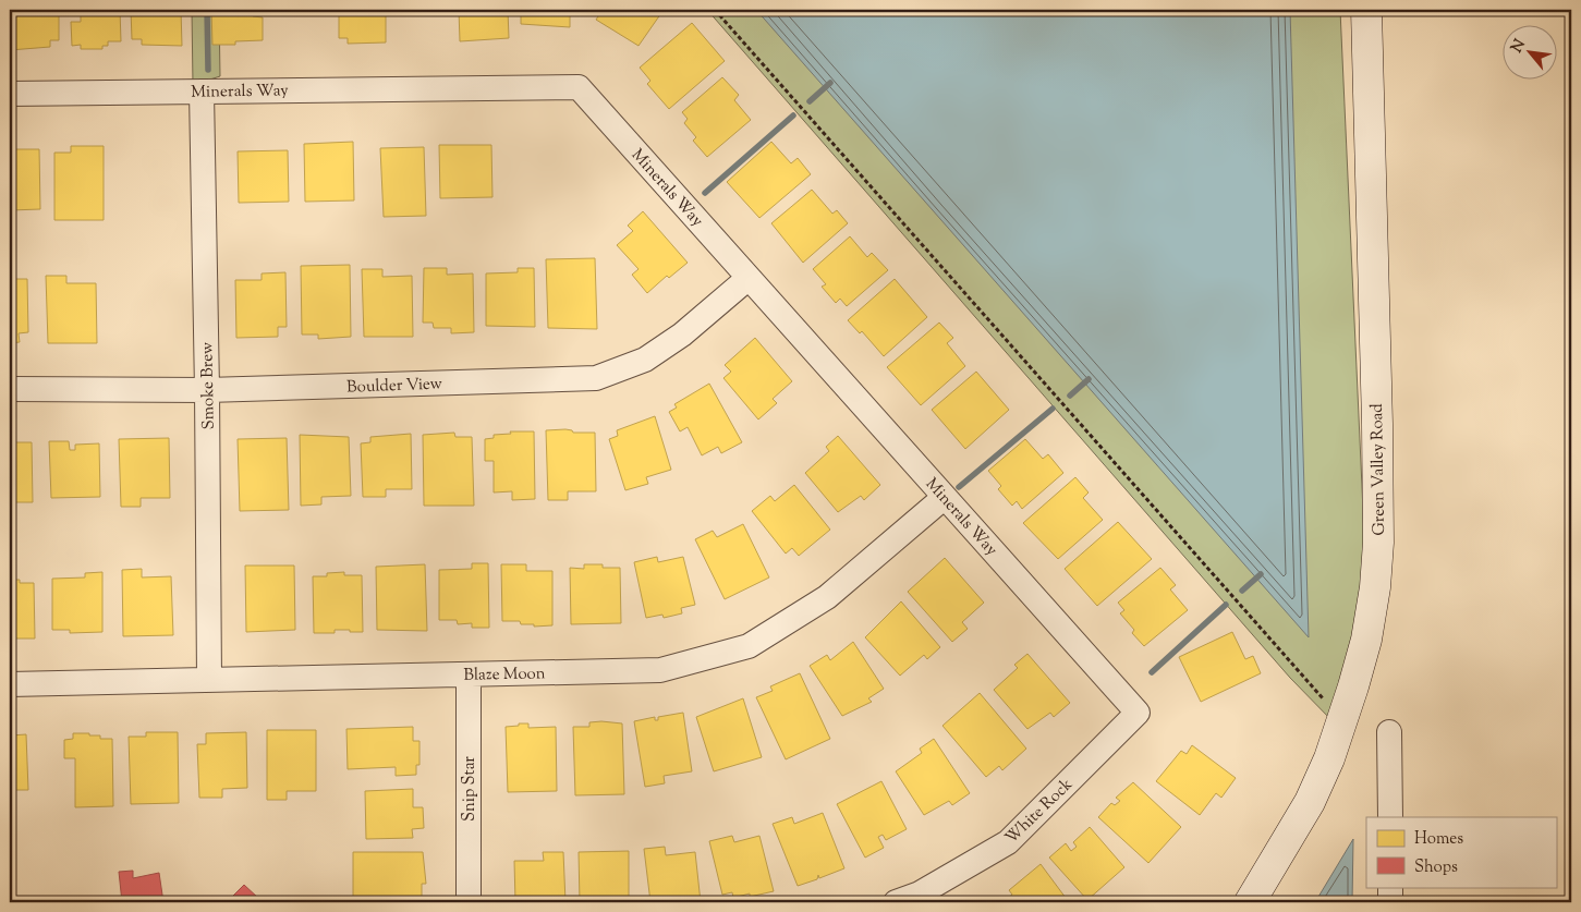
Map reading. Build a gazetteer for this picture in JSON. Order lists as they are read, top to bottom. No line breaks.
{"streets":{"street":["Minerals Way","Boulder View","Smoke Brew","Green Valley Road","Blaze Moon","Snip Star","White Rock"]},"crossings":[["Minerals Way","Boulder View"],["Minerals Way","Smoke Brew"],["Minerals Way","Blaze Moon"],["Minerals Way","White Rock"],["Boulder View","Smoke Brew"],["Smoke Brew","Blaze Moon"],["Blaze Moon","Snip Star"]],"legend":["Homes","Shops"],"north":"top left"}
